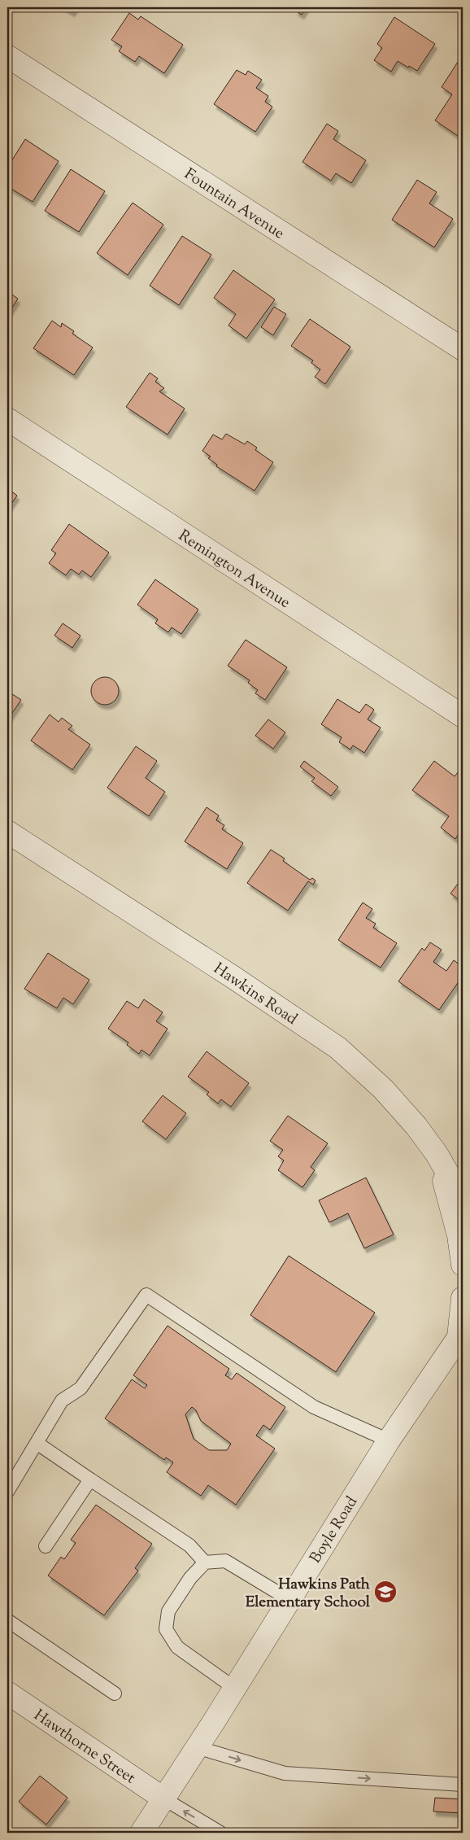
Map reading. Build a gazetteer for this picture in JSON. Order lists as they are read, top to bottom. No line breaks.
{"streets":{"street":["Fountain Avenue","Remington Avenue","Hawkins Road","Boyle Road","Hawthorne Street"]},"crossings":[["Boyle Road","Hawthorne Street"]],"places":{"school or university":["Hawkins Path Elementary School"]}}
